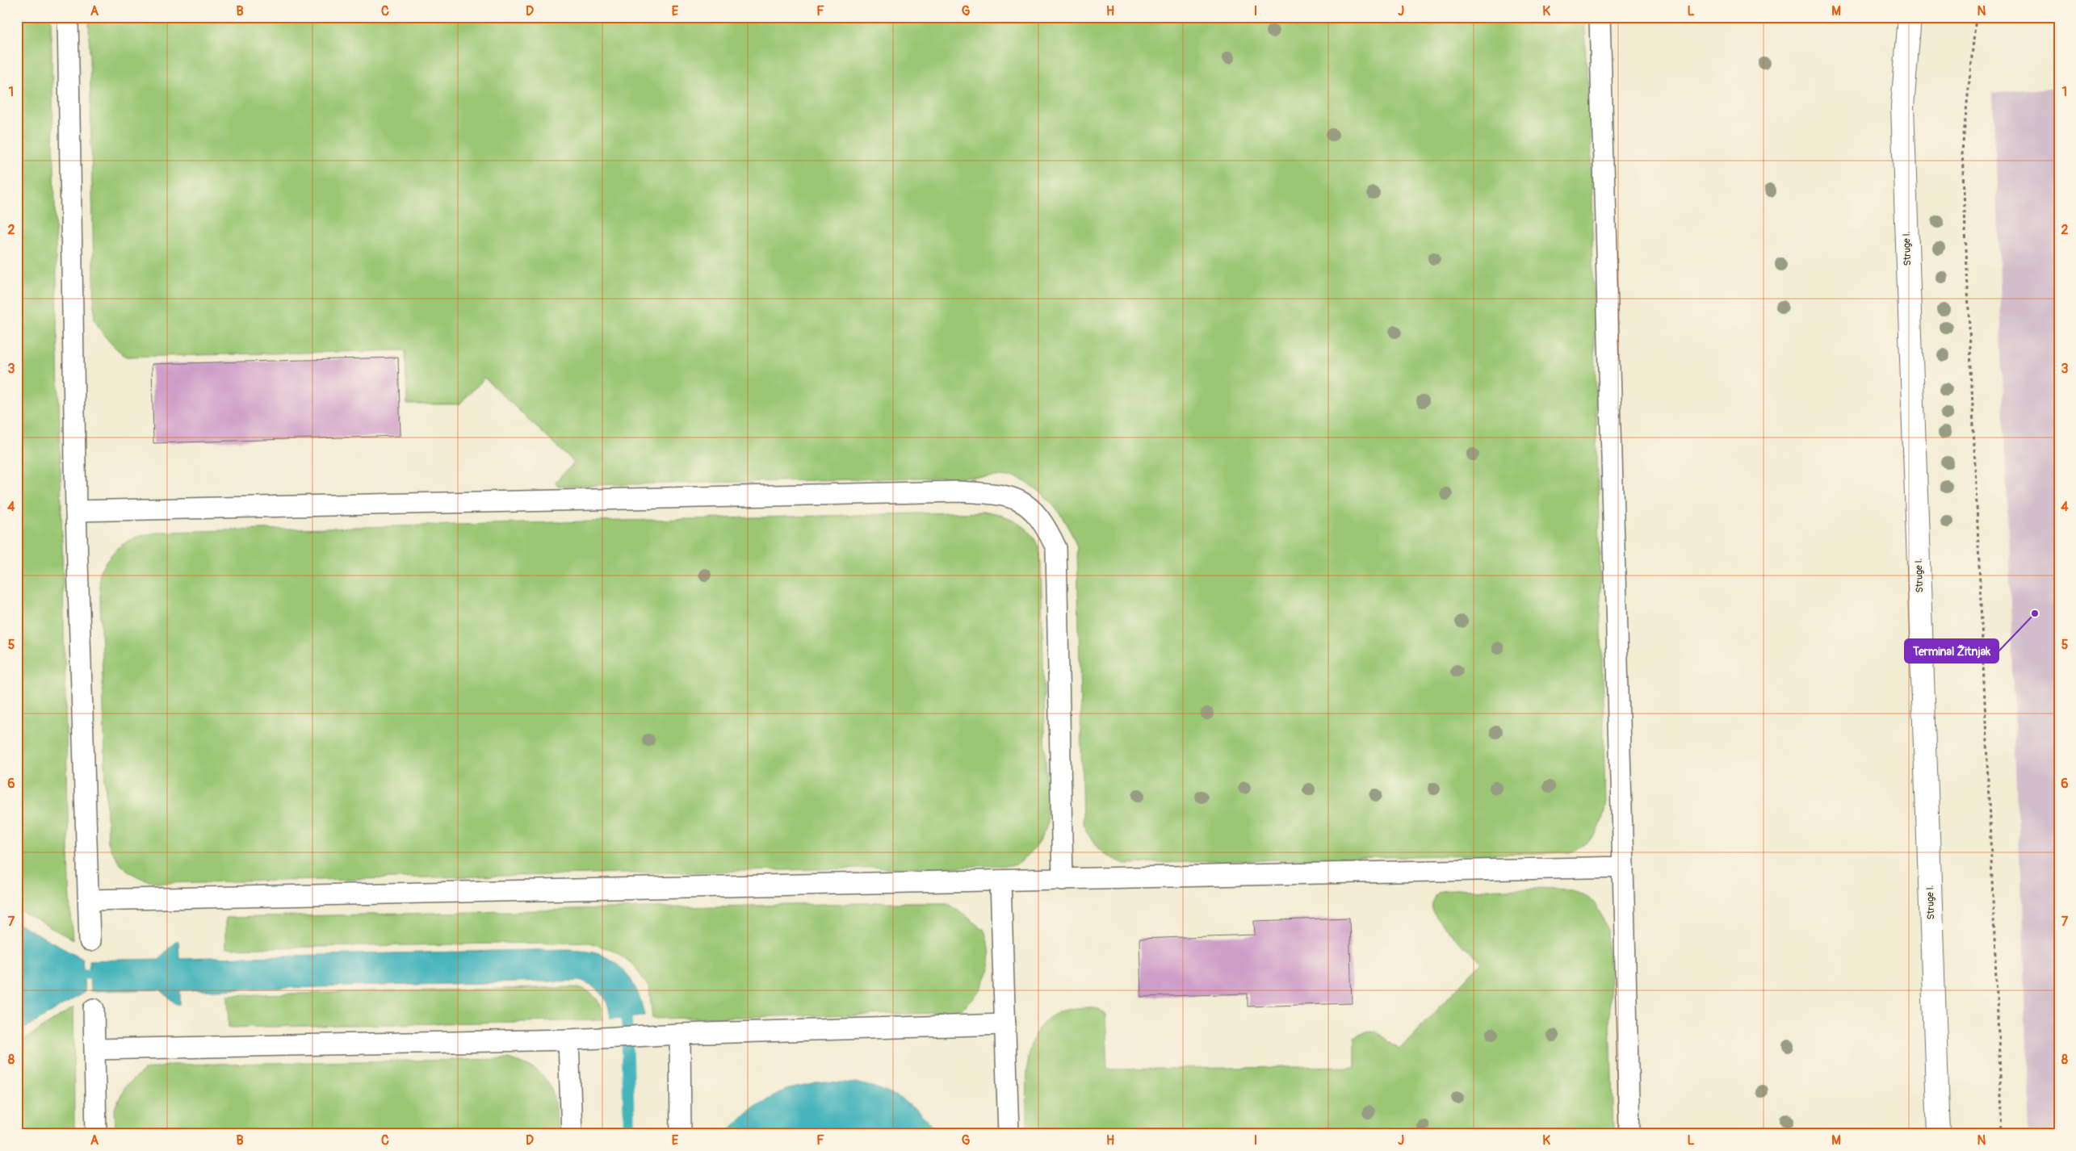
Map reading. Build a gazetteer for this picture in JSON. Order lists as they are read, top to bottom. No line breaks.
{"streets":{"street":["Struge I."]},"places":["Terminal Žitnjak"],"grid":{"columns":["A","B","C","D","E","F","G","H","I","J","K","L","M","N"],"rows":["1","2","3","4","5","6","7","8"]}}
